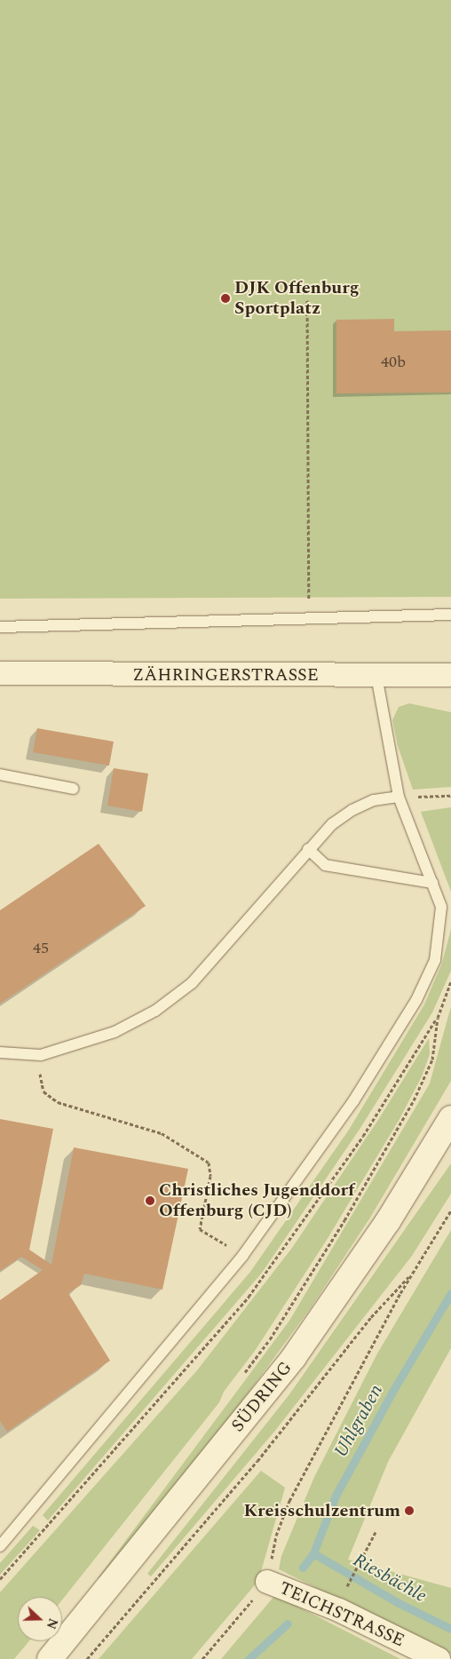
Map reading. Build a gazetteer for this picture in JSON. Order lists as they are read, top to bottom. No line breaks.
{"streets":{"street":["ZÄHRINGERSTRASSE","SÜDRING","TEICHSTRASSE"]},"water":["Uhlgraben","Riesbächle"],"places":["DJK Offenburg Sportplatz","Christliches Jugenddorf Offenburg (CJD)","Kreisschulzentrum"],"house_numbers":["40b","45"],"north":"right"}
